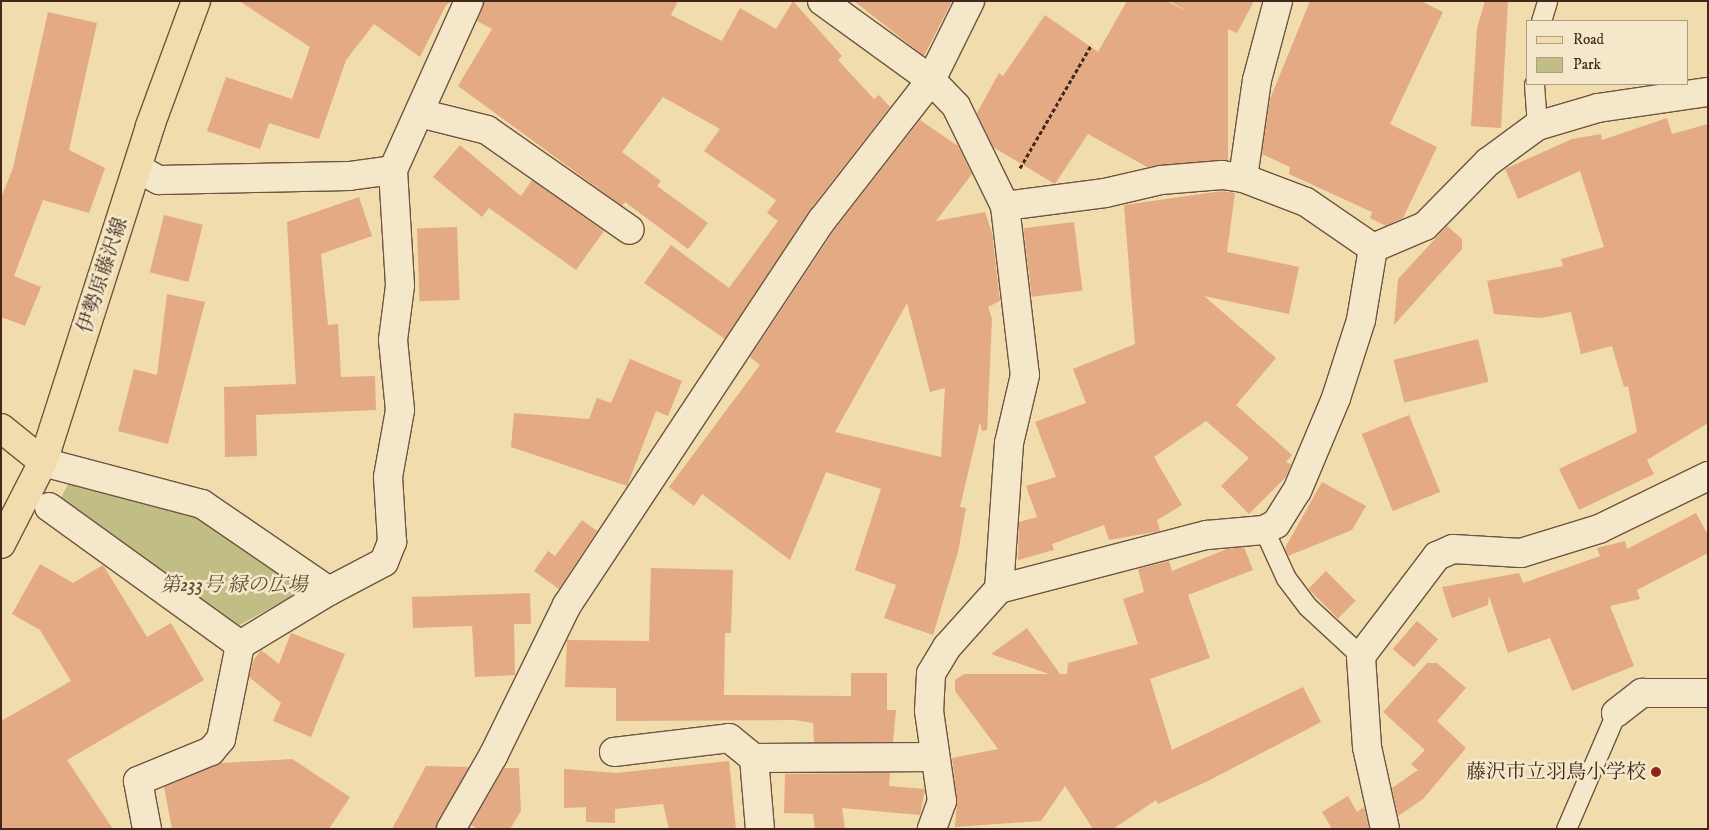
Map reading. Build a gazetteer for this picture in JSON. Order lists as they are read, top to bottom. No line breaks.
{"streets":{"main road":["伊勢原藤沢線"]},"parks":["第233号 緑の広場"],"places":["藤沢市立羽鳥小学校"],"legend":["Road","Park"]}
